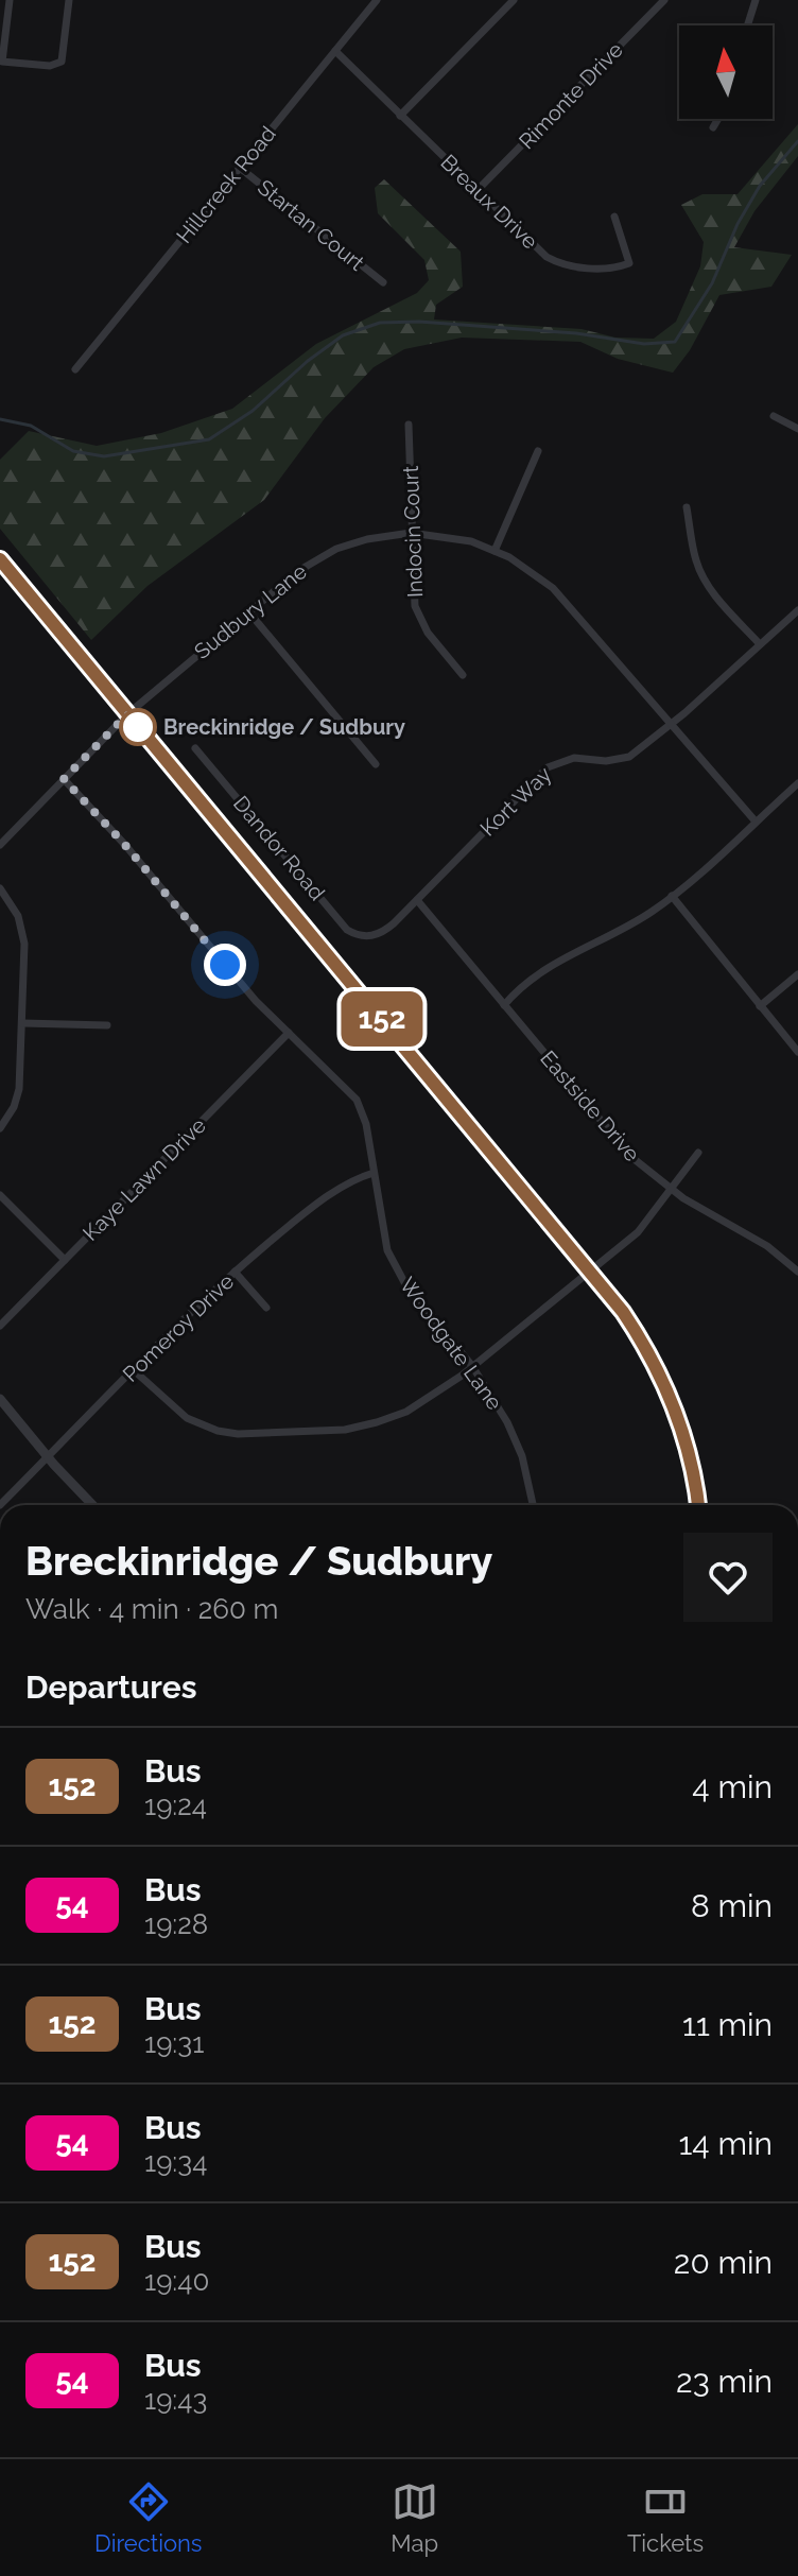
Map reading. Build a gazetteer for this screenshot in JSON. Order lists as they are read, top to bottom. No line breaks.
{"streets":{"street":["Rimonte Drive","Hillcreek Road","Breaux Drive","Startan Court","Indocin Court","Sudbury Lane","Kort Way","Dandor Road","Eastside Drive","Kaye Lawn Drive","Pomeroy Drive","Woodgate Lane"]},"crossings":[["Rimonte Drive","Breaux Drive"],["Hillcreek Road","Breaux Drive"],["Hillcreek Road","Startan Court"],["Indocin Court","Sudbury Lane"],["Sudbury Lane","Kort Way"],["Sudbury Lane","Woodgate Lane"],["Kort Way","Dandor Road"],["Kort Way","Eastside Drive"],["Kaye Lawn Drive","Woodgate Lane"],["Pomeroy Drive","Woodgate Lane"]],"places":["Breckinridge / Sudbury"],"lines":["bus line 152"],"north":"top","page":{"on_map":"152","heading":[["Breckinridge / Sudbury","Walk · 4 min · 260 m"],"Departures"],"list":[{"mark":"152","name":"Bus","note":"19:24","value":"4 min"},{"mark":"54","name":"Bus","note":"19:28","value":"8 min"},{"mark":"152","name":"Bus","note":"19:31","value":"11 min"},{"mark":"54","name":"Bus","note":"19:34","value":"14 min"},{"mark":"152","name":"Bus","note":"19:40","value":"20 min"},{"mark":"54","name":"Bus","note":"19:43","value":"23 min"}],"tabs":["Directions","Map","Tickets"]}}
